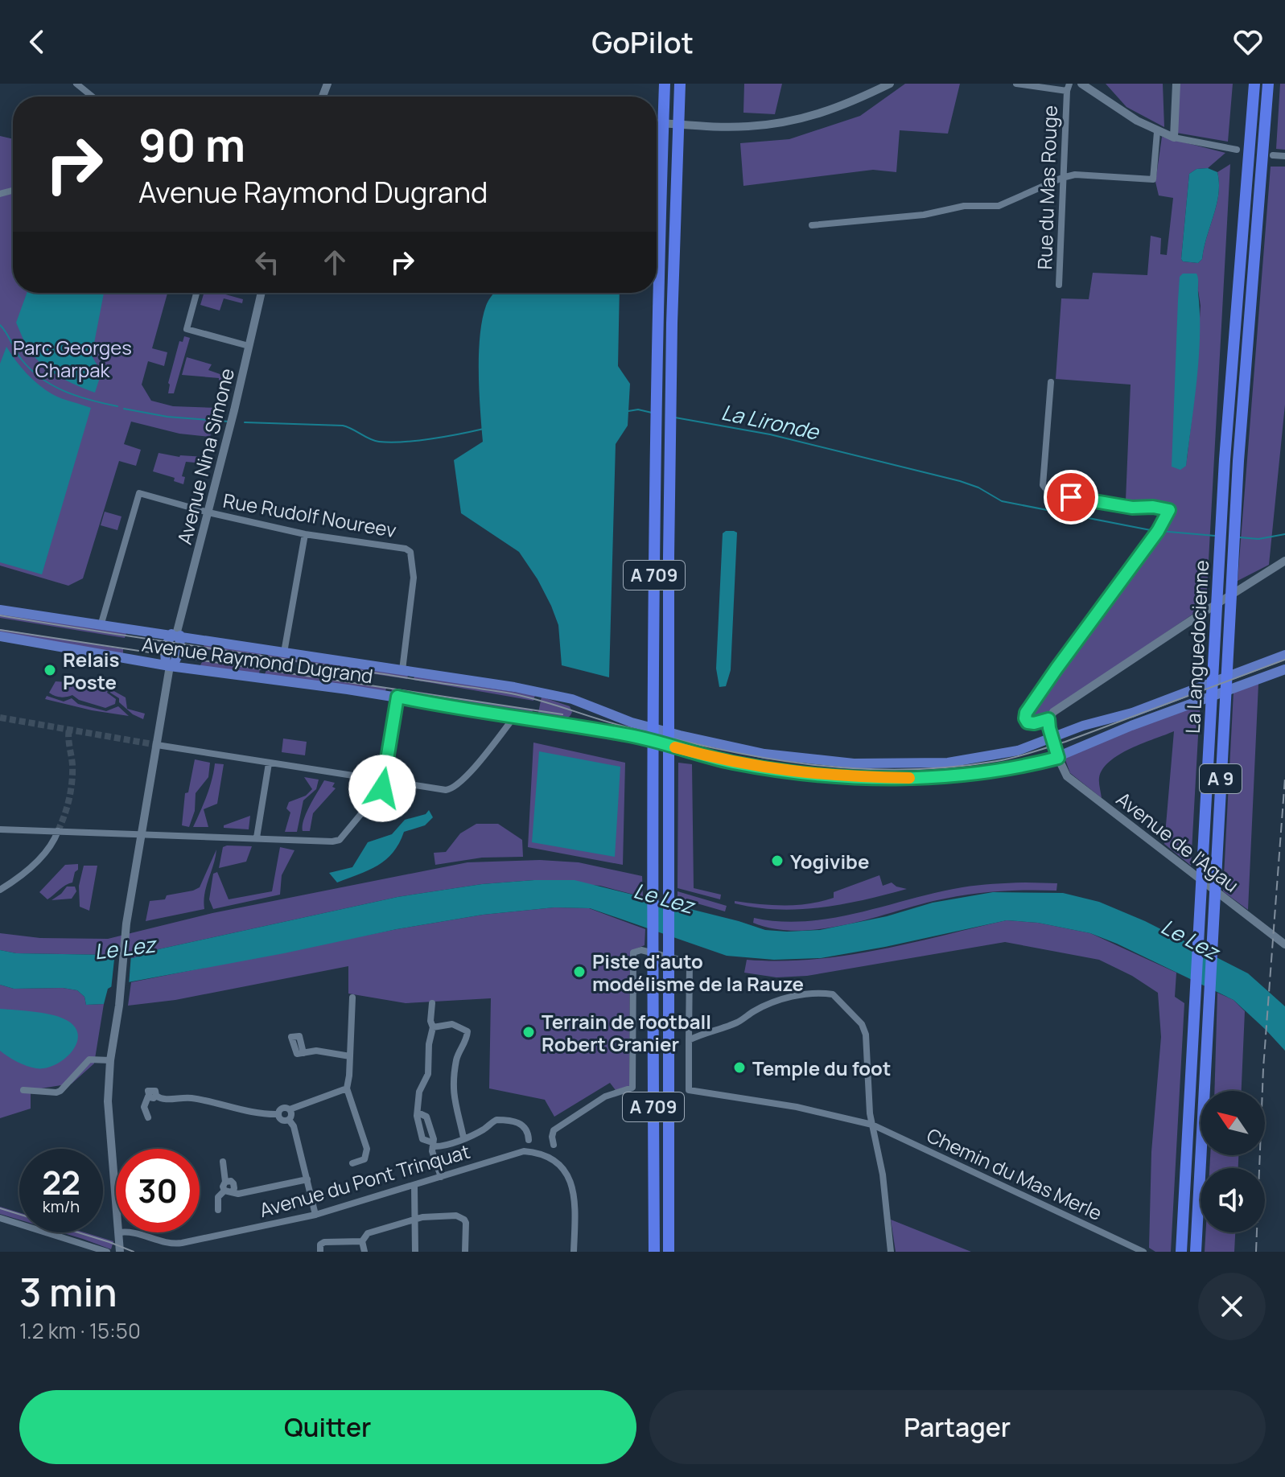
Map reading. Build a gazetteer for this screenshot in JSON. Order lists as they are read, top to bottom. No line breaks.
{"streets":{"highway":["A 709","La Languedocienne","A 9"],"main road":["Avenue Raymond Dugrand"],"street":["Rue du Mas Rouge","Avenue Nina Simone","Rue Rudolf Noureev","Avenue de l'Agau","Chemin du Mas Merle","Avenue du Pont Trinquat"]},"crossings":[["Avenue Nina Simone","Rue Rudolf Noureev"],["Avenue Nina Simone","Avenue Raymond Dugrand"],["Rue Rudolf Noureev","Avenue Raymond Dugrand"],["Avenue Raymond Dugrand","Avenue de l'Agau"]],"water":["La Lironde","Le Lez"],"parks":["Parc Georges Charpak"],"places":["Relais Poste","Yogivibe","Piste d'auto modélisme de la Rauze","Terrain de football Robert Granier","Temple du foot"],"north":"top left","page":{"header":"GoPilot","turn":["90 m","Avenue Raymond Dugrand"],"speed":"22 km/h","limit":"30","heading":["3 min","1.2 km · 15:50"],"buttons":["Quitter","Partager"]}}
